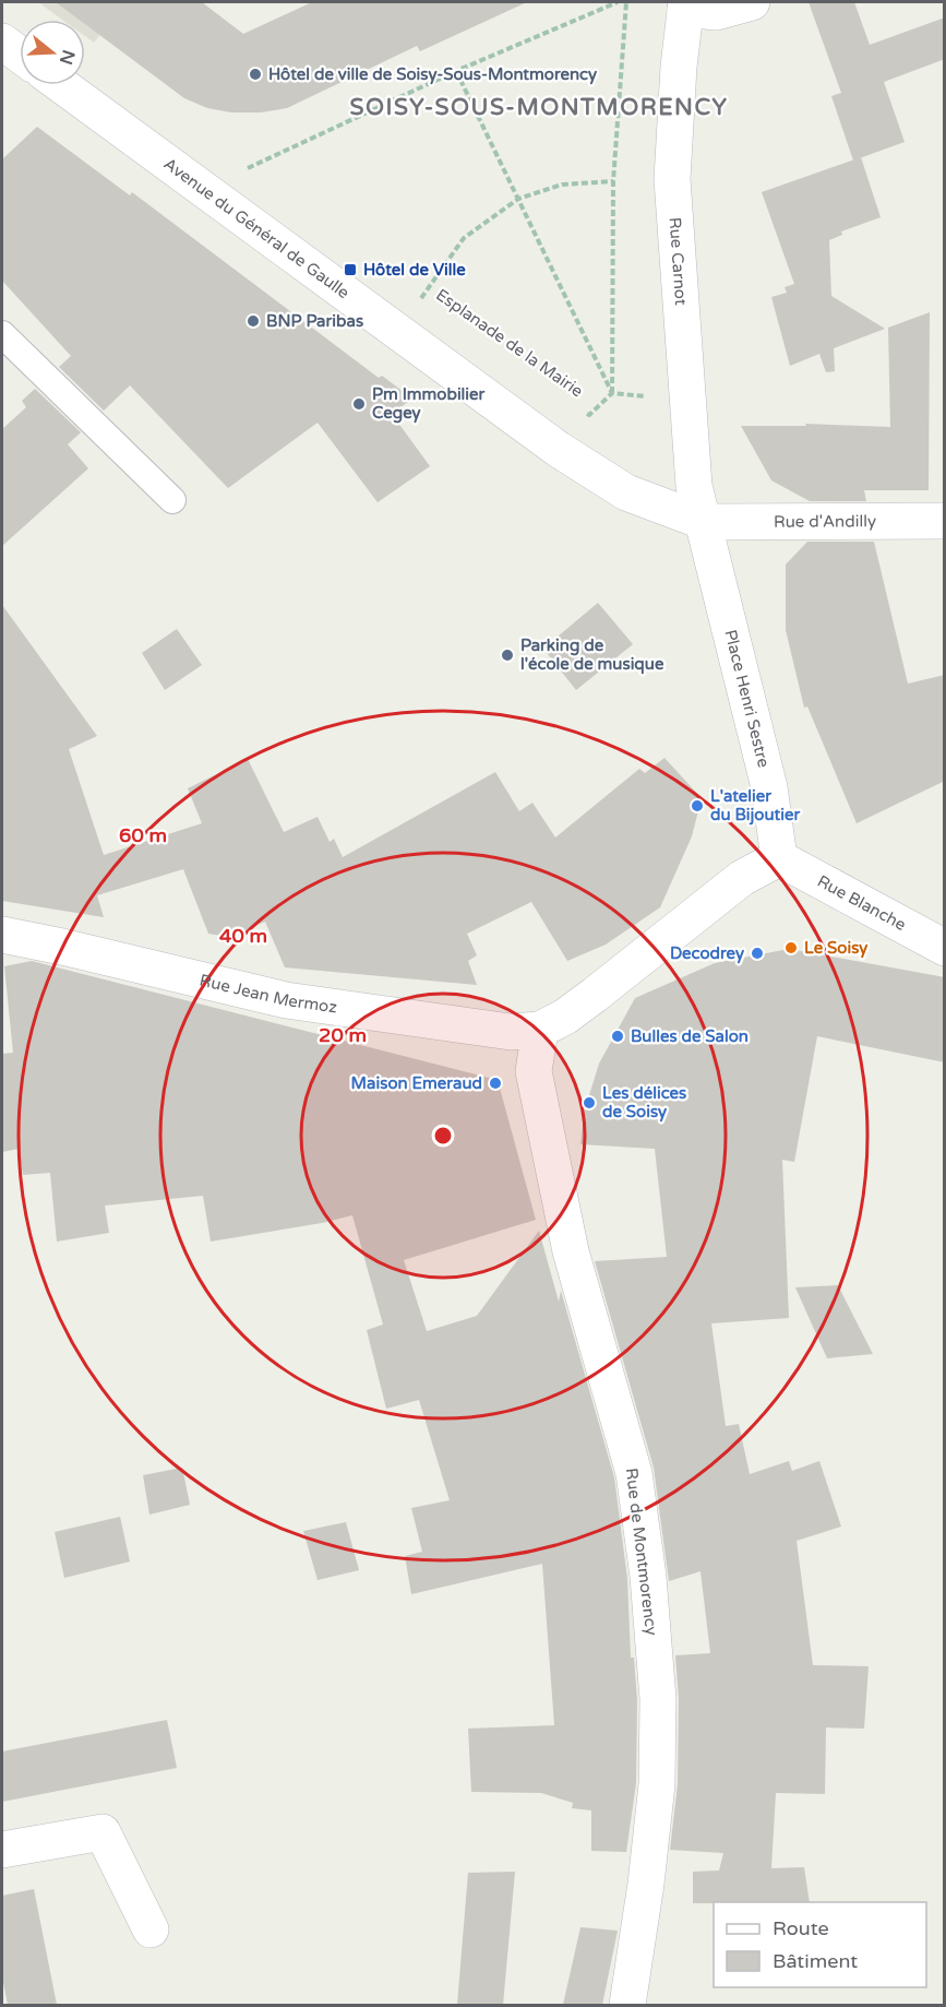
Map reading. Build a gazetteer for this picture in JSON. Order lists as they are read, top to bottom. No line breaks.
{"streets":{"street":["Avenue du Général de Gaulle","Rue Carnot","Rue d'Andilly","Place Henri Sestre","Rue Blanche","Rue Jean Mermoz","Rue de Montmorency"],"path":["Esplanade de la Mairie"]},"crossings":[["Avenue du Général de Gaulle","Rue Carnot"],["Avenue du Général de Gaulle","Rue d'Andilly"],["Avenue du Général de Gaulle","Place Henri Sestre"],["Rue Carnot","Rue d'Andilly"],["Rue Carnot","Place Henri Sestre"],["Rue d'Andilly","Place Henri Sestre"],["Place Henri Sestre","Rue Blanche"],["Rue Jean Mermoz","Rue de Montmorency"]],"districts":["SOISY-SOUS-MONTMORENCY"],"places":{"other":["Hôtel de ville de Soisy-Sous-Montmorency","BNP Paribas","Pm Immobilier Cegey","Parking de l'école de musique","L'atelier du Bijoutier","Le Soisy","Decodrey","Bulles de Salon","Maison Emeraud","Les délices de Soisy"],"transit":["Hôtel de Ville"]},"legend":["Route","Bâtiment"],"north":"right","rings":["60 m","40 m","20 m"]}
